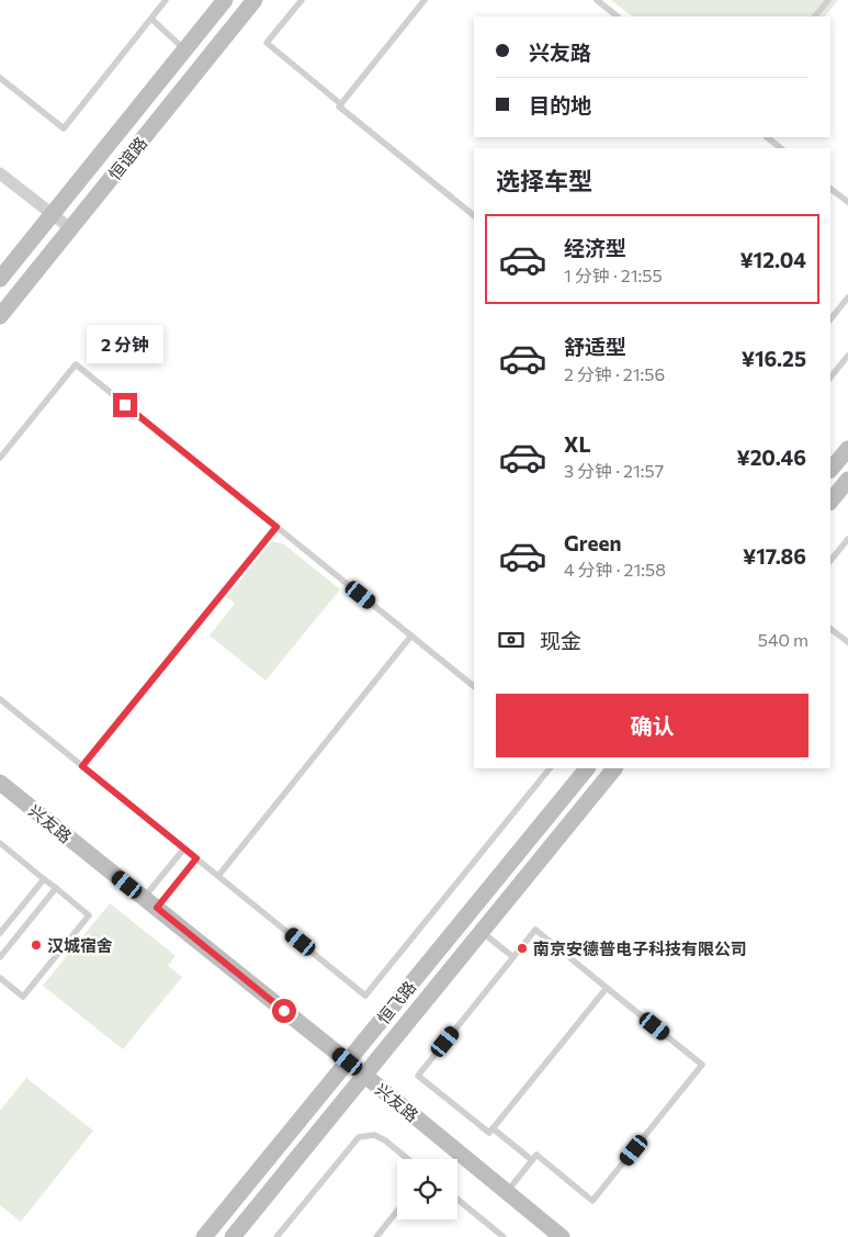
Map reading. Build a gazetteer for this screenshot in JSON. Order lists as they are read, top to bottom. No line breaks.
{"streets":{"main road":["恒谊路","兴友路","恒飞路"]},"crossings":[["兴友路","恒飞路"]],"places":["汉城宿舍","南京安德普电子科技有限公司"],"page":{"banner":["兴友路","目的地"],"heading":"选择车型","list":[{"name":"经济型","note":"1 分钟 · 21:55","value":"¥12.04"},{"name":"舒适型","note":"2 分钟 · 21:56","value":"¥16.25"},{"name":"XL","note":"3 分钟 · 21:57","value":"¥20.46"},{"name":"Green","note":"4 分钟 · 21:58","value":"¥17.86"}],"bubble":"2 分钟","pay":["现金","540 m"],"buttons":"确认"}}
